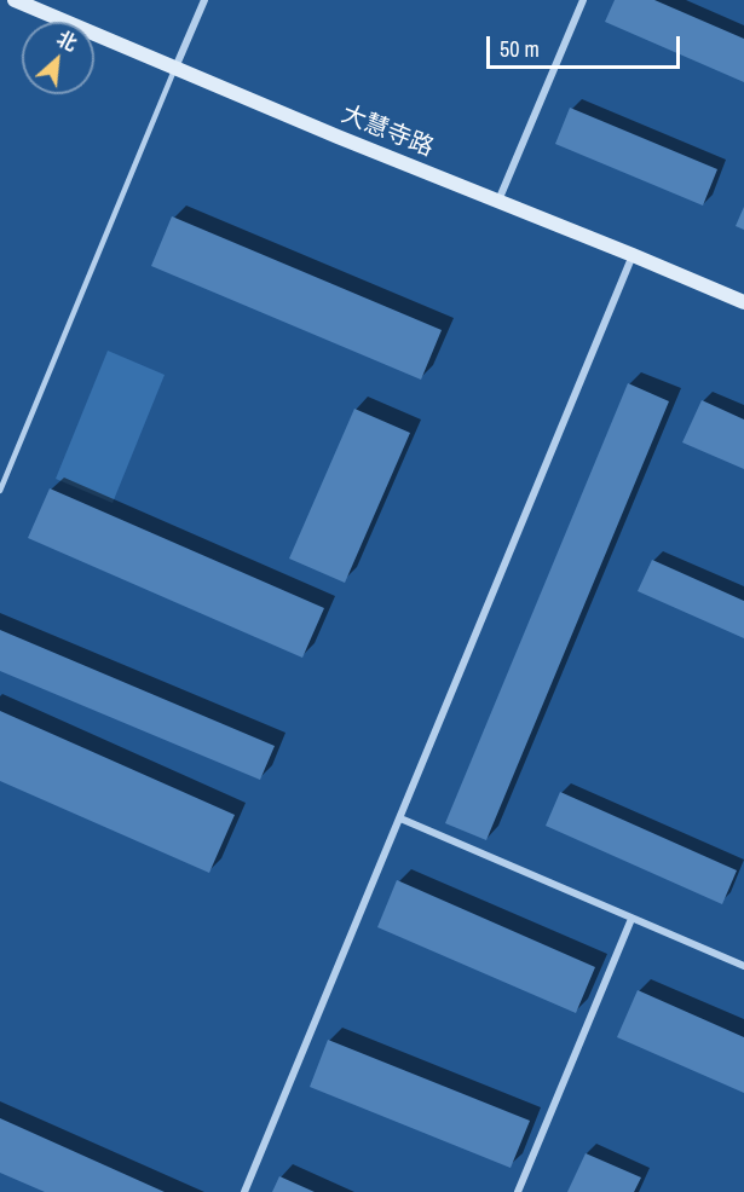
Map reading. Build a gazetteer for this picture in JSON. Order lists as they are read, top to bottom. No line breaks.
{"streets":{"street":["大慧寺路"]},"scale_bar":"50 m","north":"top right"}
